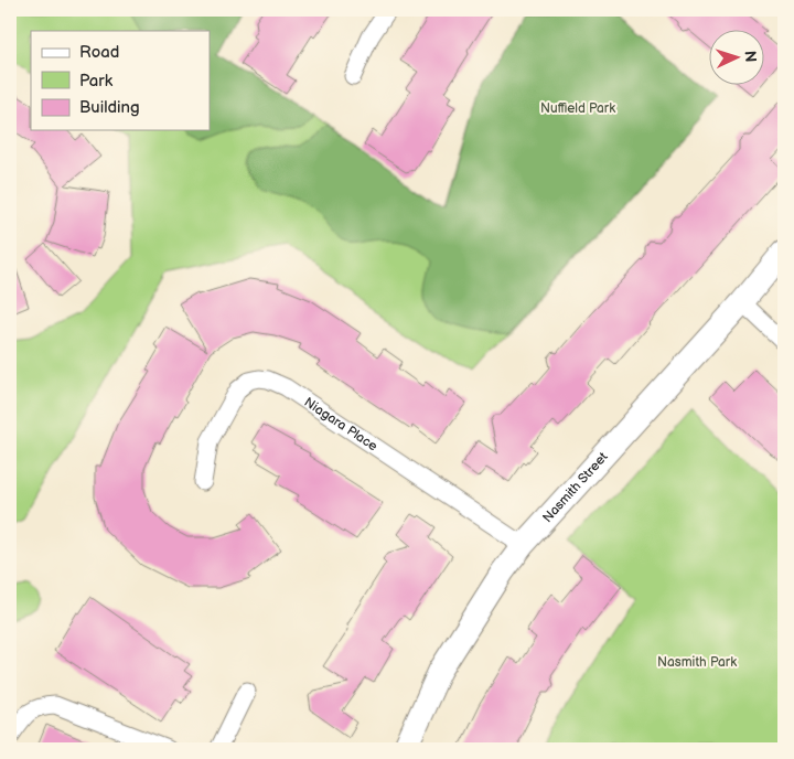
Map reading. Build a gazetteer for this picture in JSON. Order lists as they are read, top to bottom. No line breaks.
{"streets":{"street":["Niagara Place","Nasmith Street"]},"crossings":[["Niagara Place","Nasmith Street"]],"parks":["Nuffield Park","Nasmith Park"],"legend":["Road","Park","Building"],"north":"right"}
